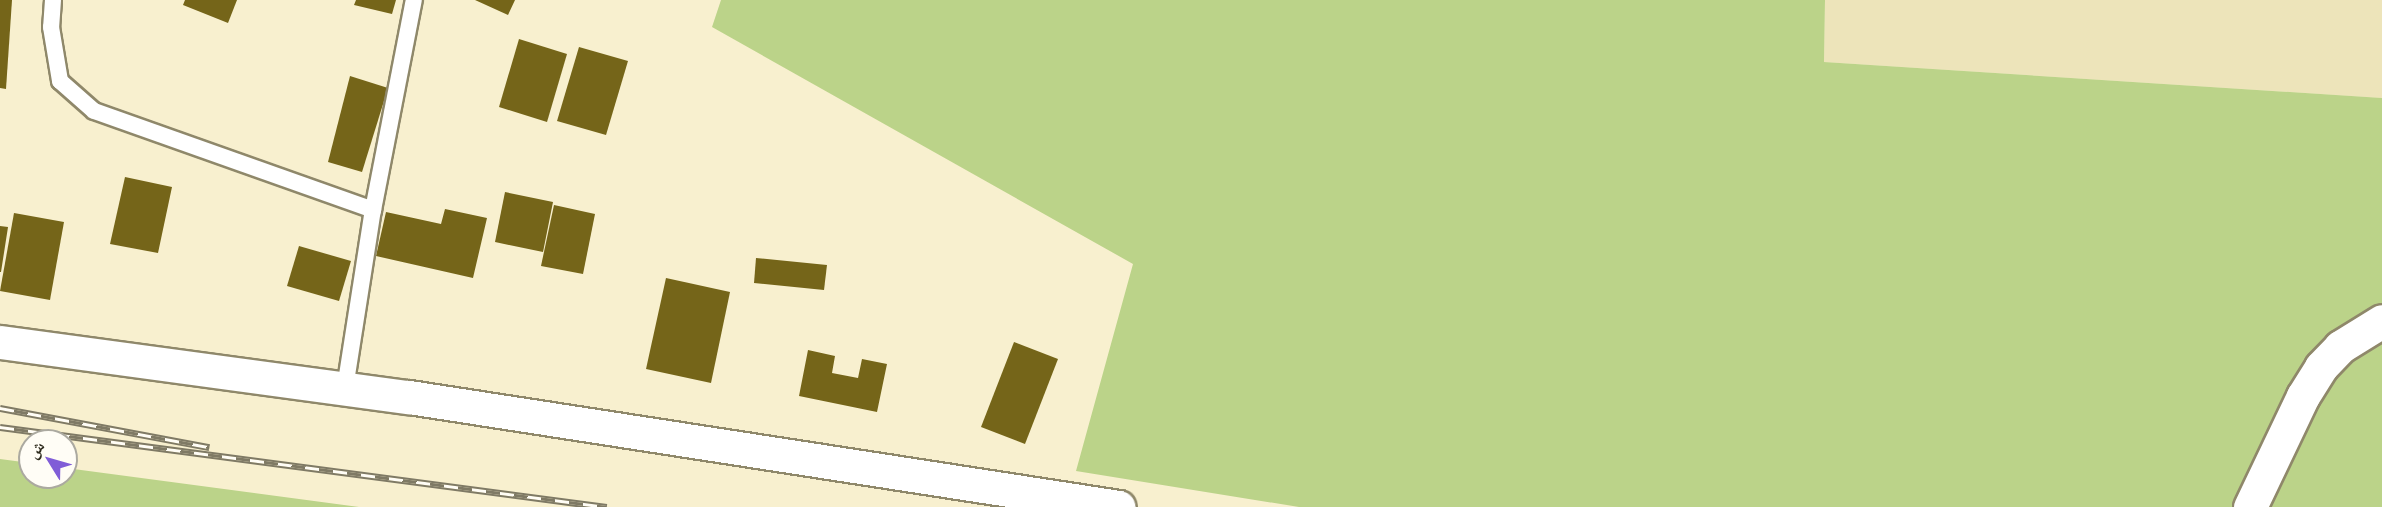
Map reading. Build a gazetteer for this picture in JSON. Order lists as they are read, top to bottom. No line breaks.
{"north":"top left"}
